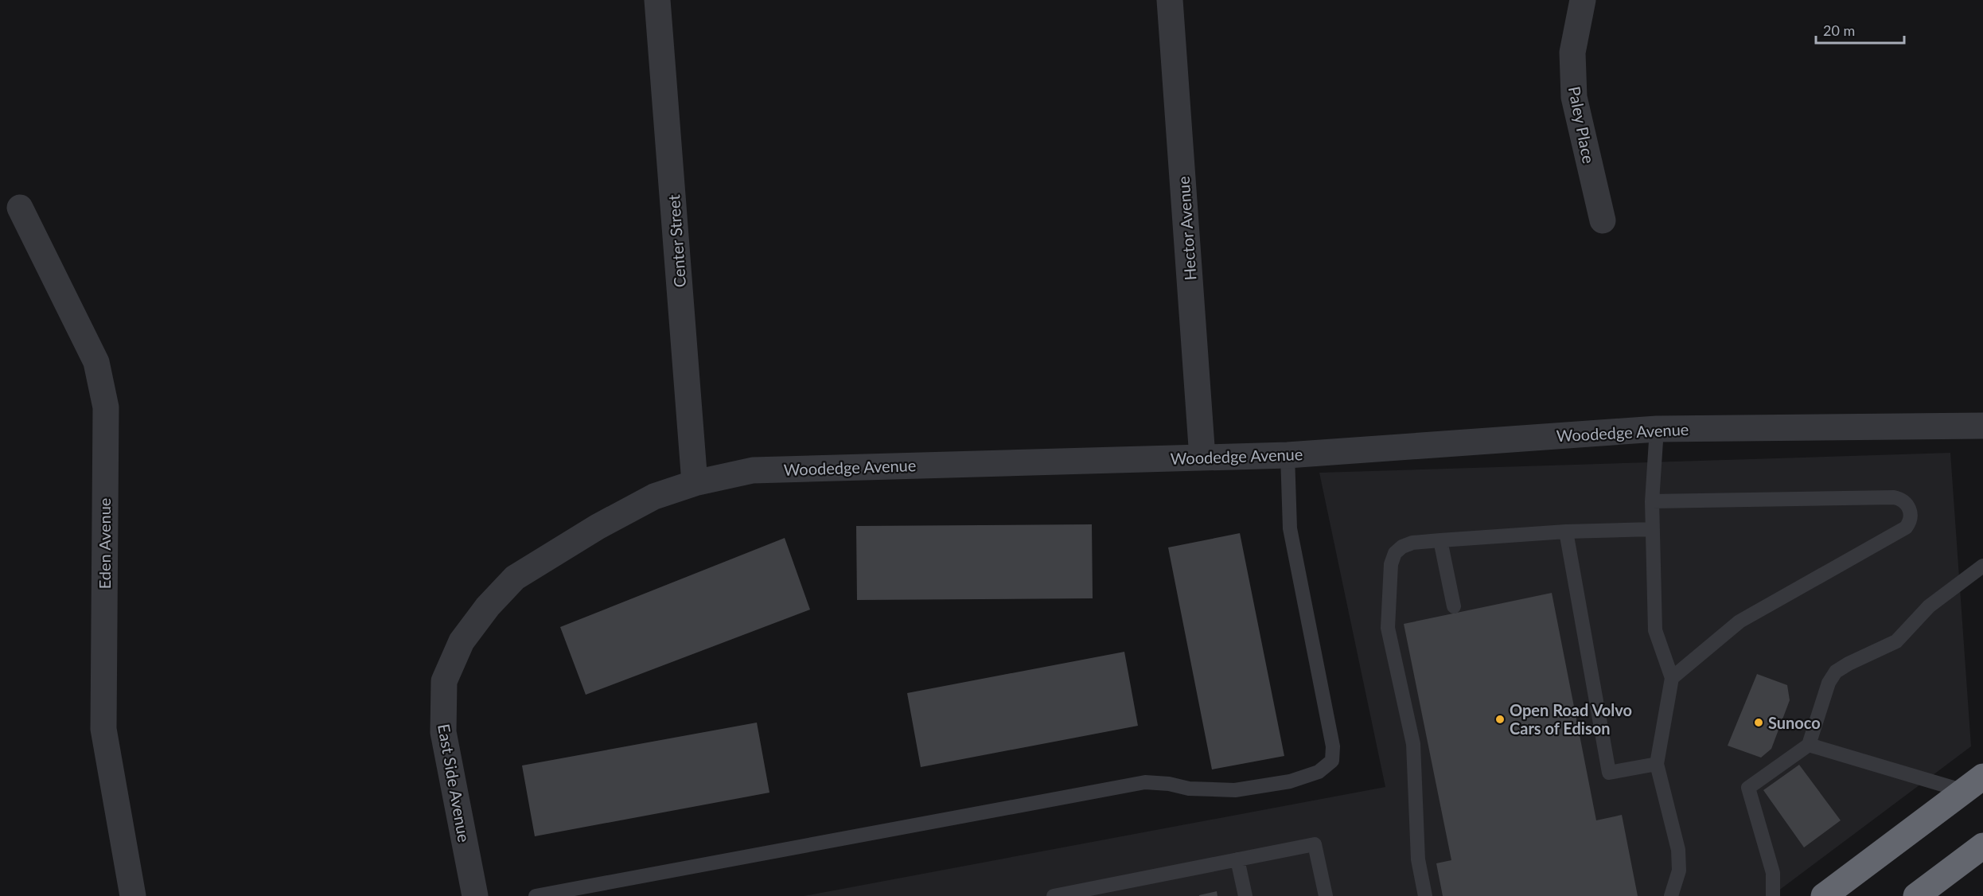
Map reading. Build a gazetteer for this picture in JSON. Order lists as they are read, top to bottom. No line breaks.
{"streets":{"street":["Paley Place","Hector Avenue","Center Street","Woodedge Avenue","Eden Avenue","East Side Avenue"]},"crossings":[["Hector Avenue","Woodedge Avenue"],["Center Street","Woodedge Avenue"],["Woodedge Avenue","East Side Avenue"]],"places":["Open Road Volvo Cars of Edison","Sunoco"],"scale_bar":"20 m"}
